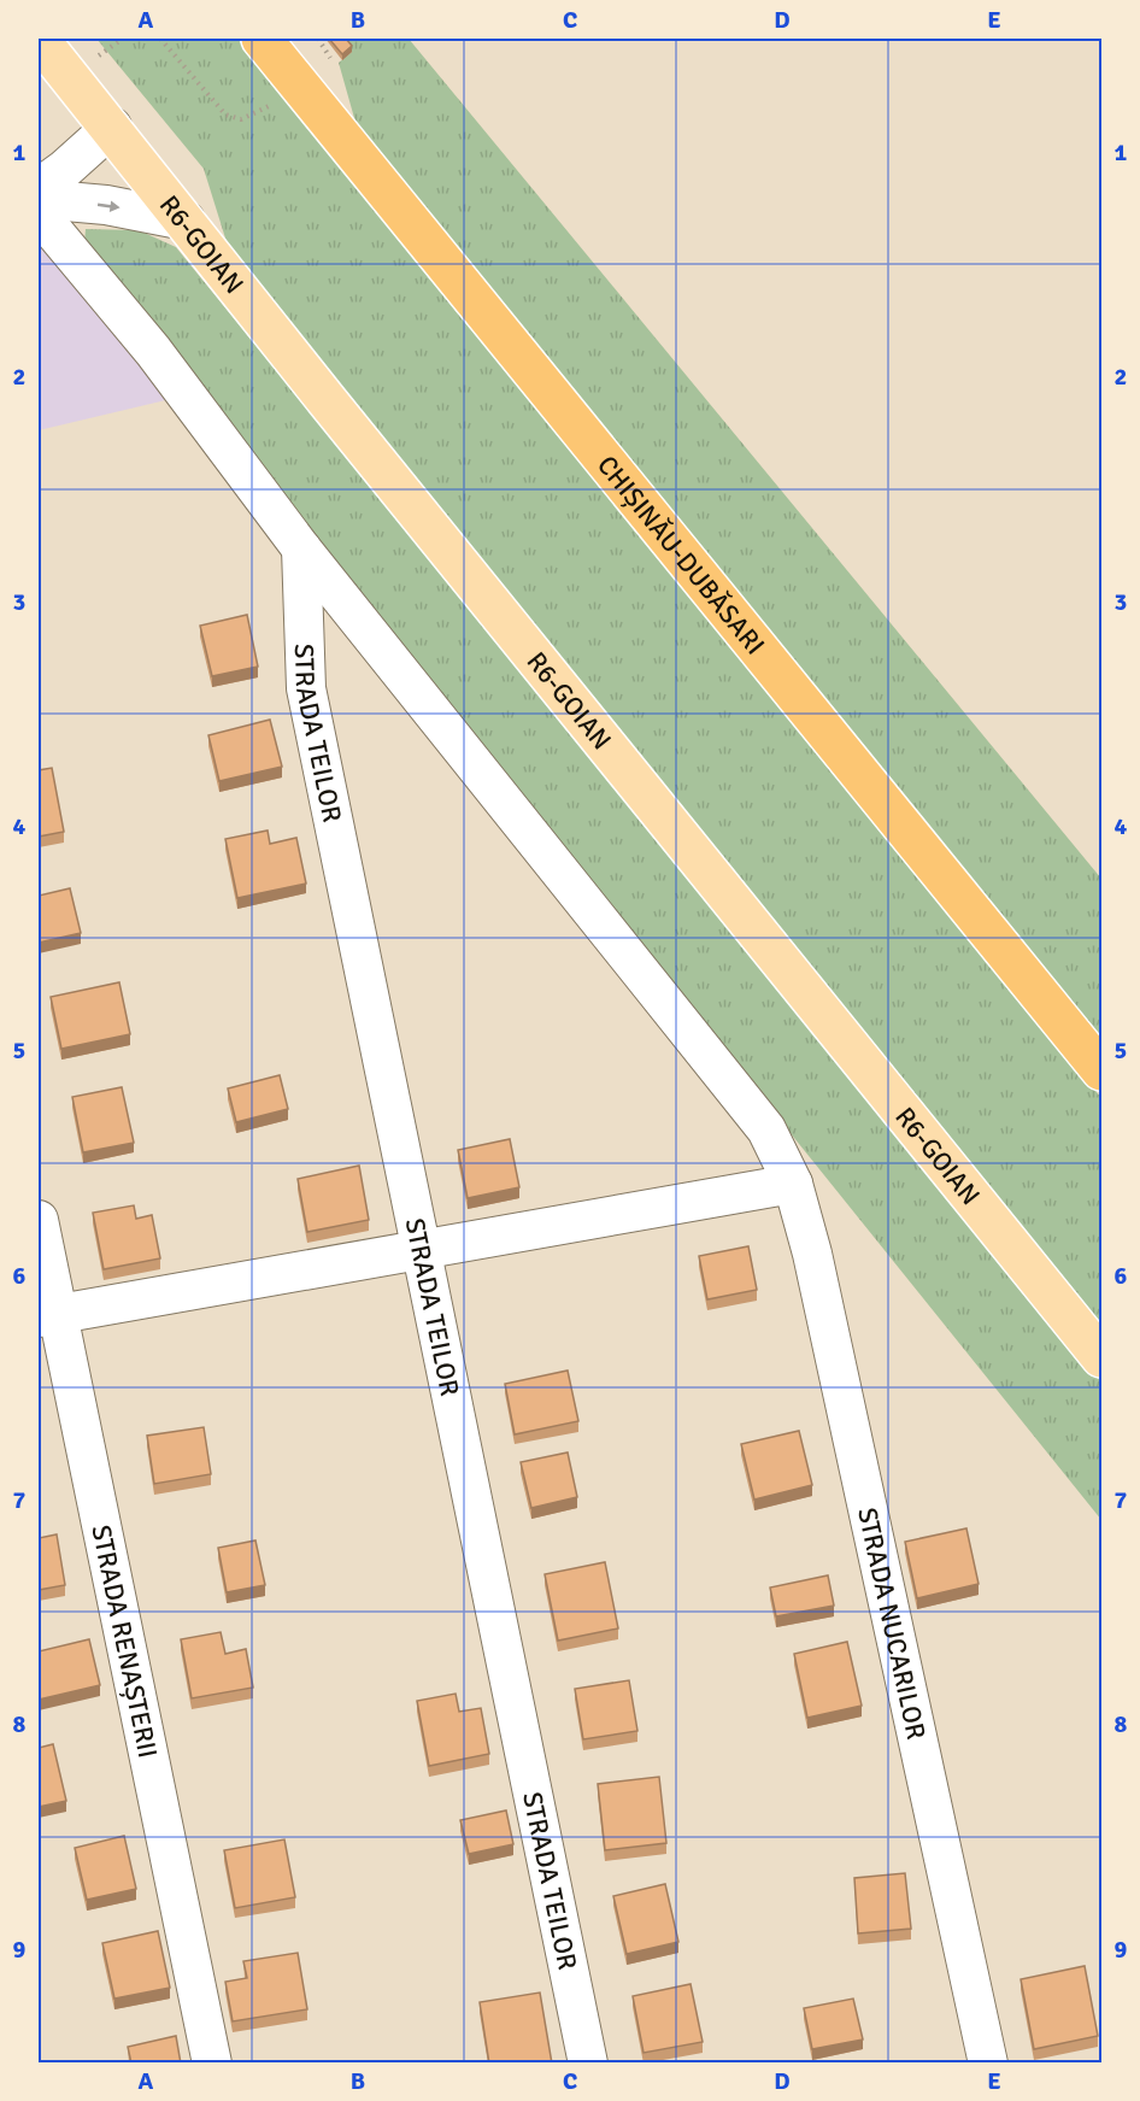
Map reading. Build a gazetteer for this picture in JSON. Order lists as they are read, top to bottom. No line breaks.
{"streets":{"highway":["CHIȘINĂU-DUBĂSARI"],"main road":["R6-GOIAN"],"street":["STRADA TEILOR","STRADA NUCARILOR","STRADA RENAȘTERII"]},"crossings":[["STRADA TEILOR","STRADA NUCARILOR"]],"grid":{"columns":["A","B","C","D","E"],"rows":["1","2","3","4","5","6","7","8","9"]}}
